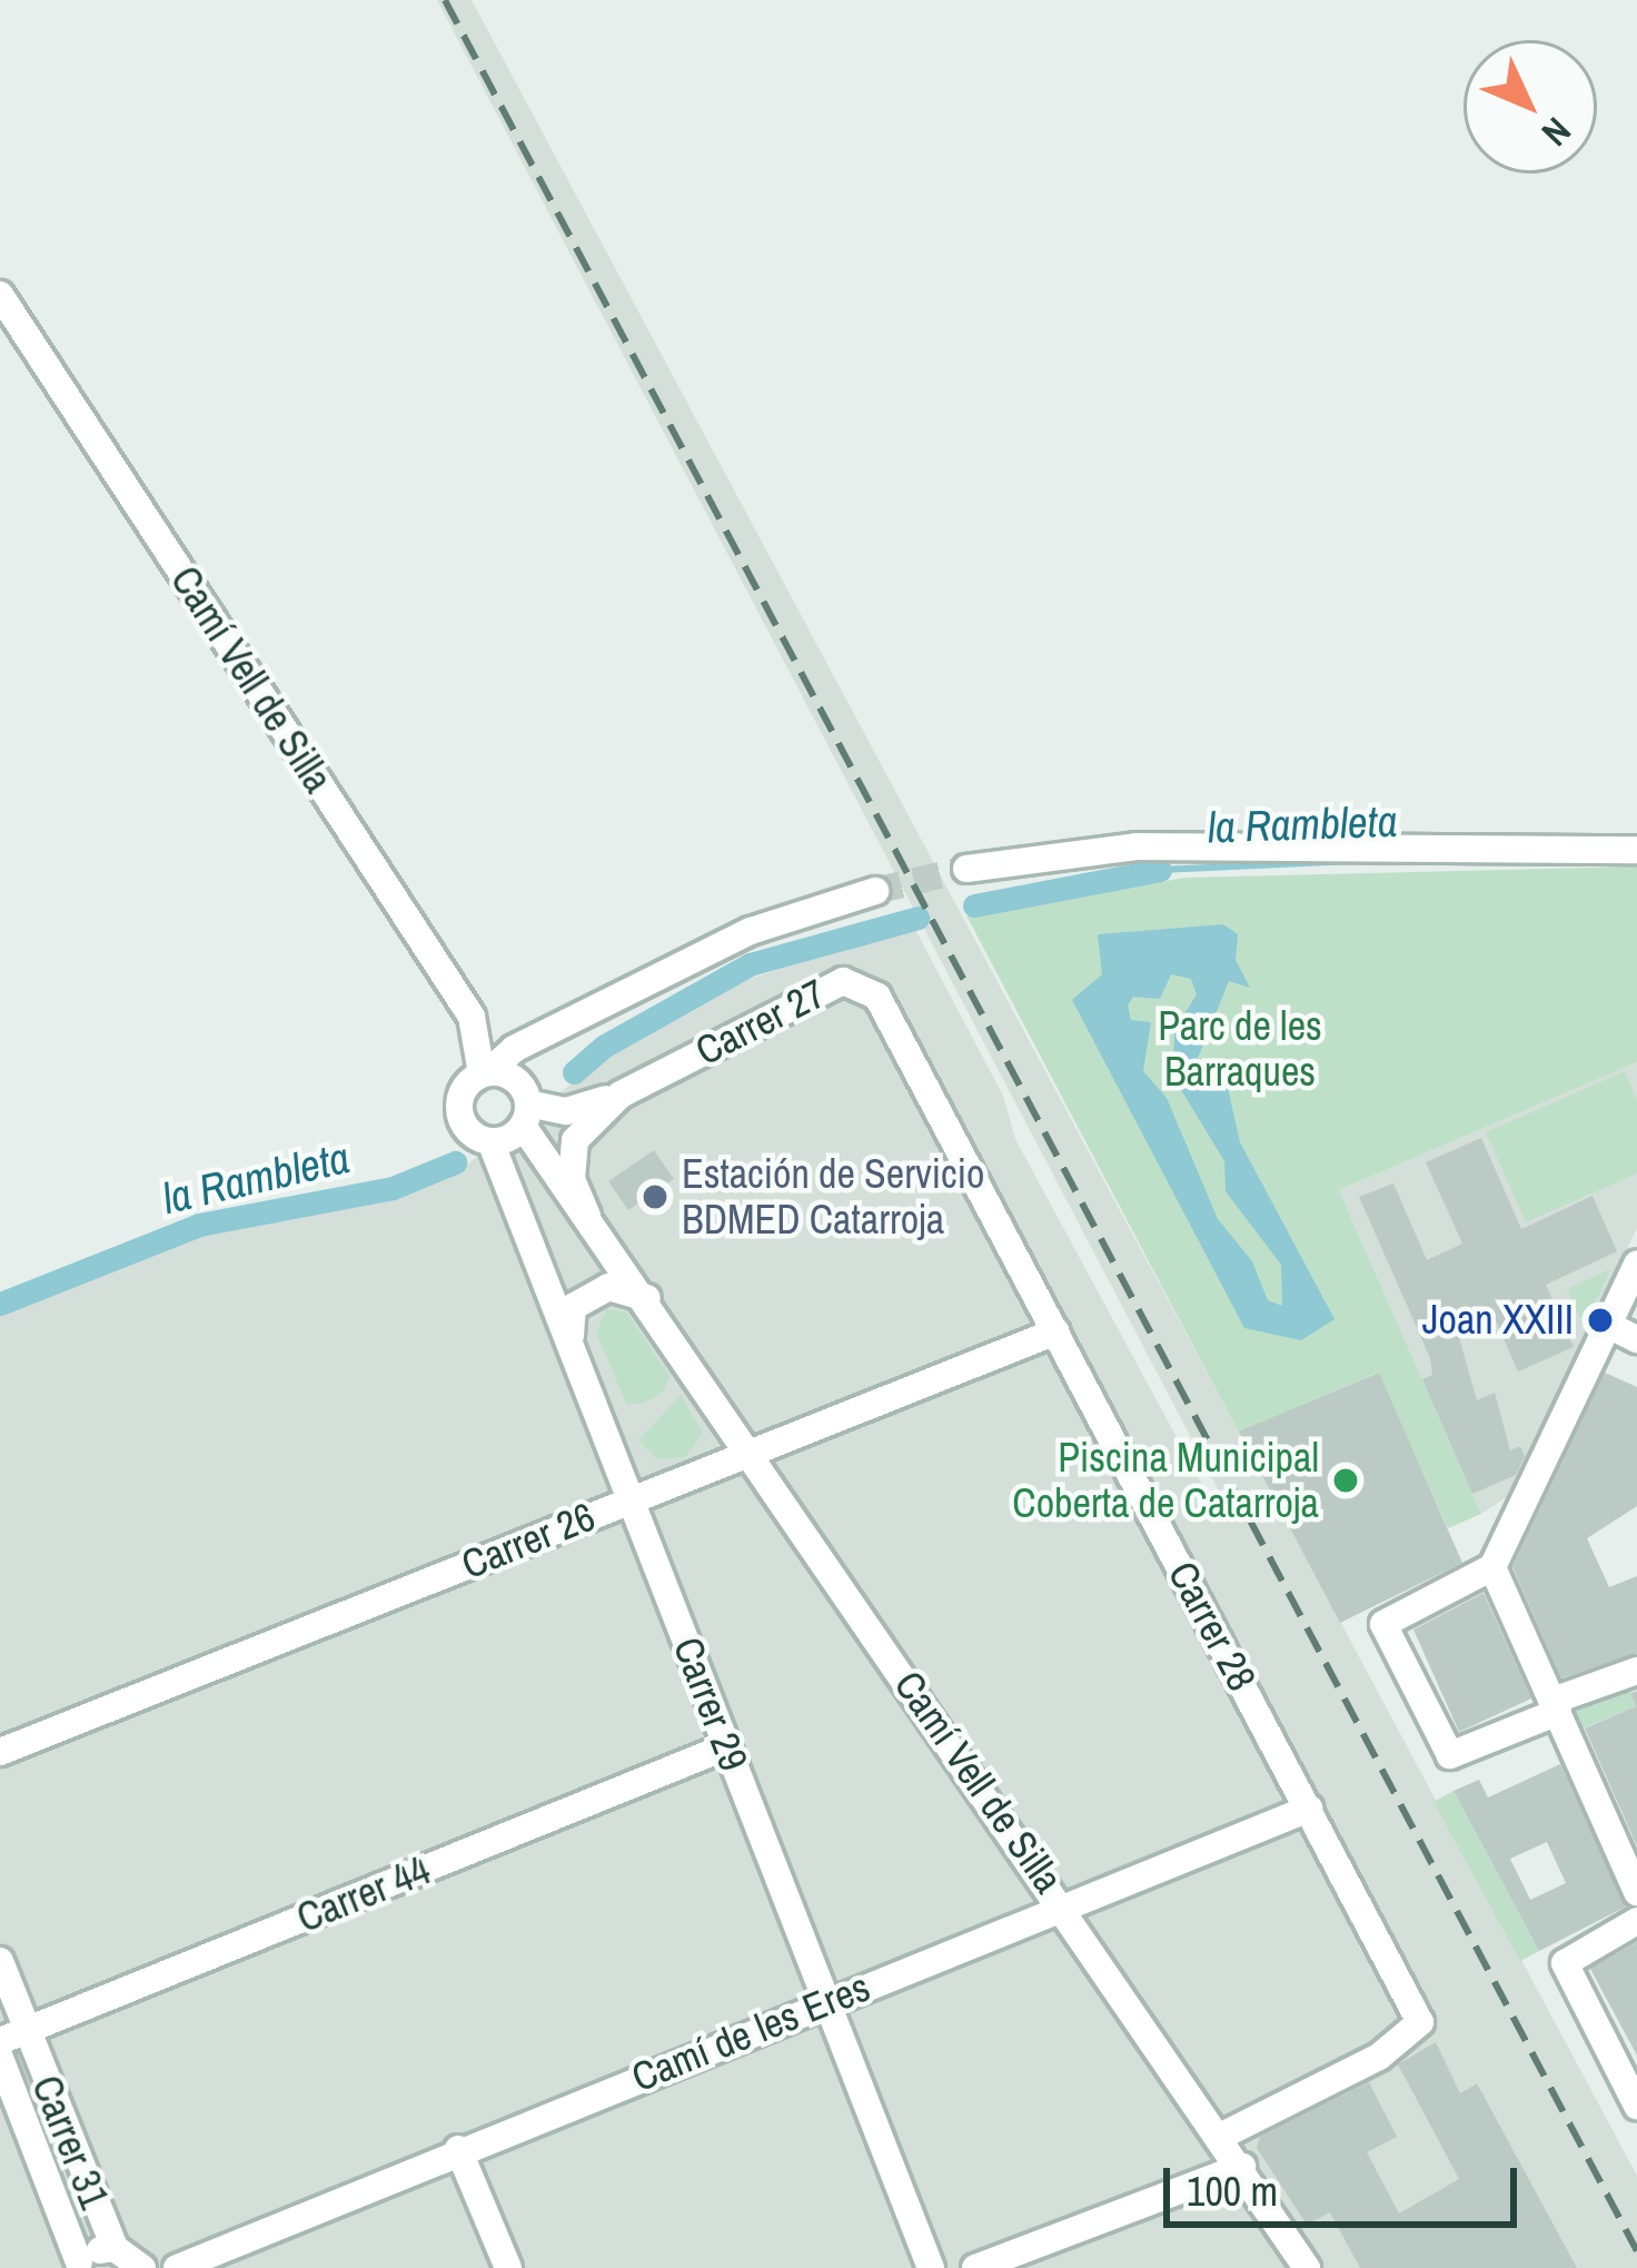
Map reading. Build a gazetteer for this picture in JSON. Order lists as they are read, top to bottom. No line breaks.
{"streets":{"street":["Camí Vell de Silla","Carrer 27","Carrer 26","Carrer 28","Carrer 29","Carrer 44","Camí de les Eres","Carrer 31"]},"crossings":[["Camí Vell de Silla","Carrer 27"],["Camí Vell de Silla","Carrer 26"],["Camí Vell de Silla","Carrer 28"],["Camí Vell de Silla","Carrer 29"],["Camí Vell de Silla","Camí de les Eres"],["Carrer 27","Carrer 28"],["Carrer 27","Carrer 29"],["Carrer 26","Carrer 28"],["Carrer 26","Carrer 29"],["Carrer 28","Camí de les Eres"],["Carrer 29","Carrer 44"],["Carrer 29","Camí de les Eres"],["Carrer 44","Carrer 31"],["Camí de les Eres","Carrer 31"]],"water":["la Rambleta"],"parks":["Parc de les Barraques"],"places":["Estación de Servicio BDMED Catarroja","Joan XXIII","Piscina Municipal Coberta de Catarroja"],"scale_bar":"100 m","north":"bottom right"}
